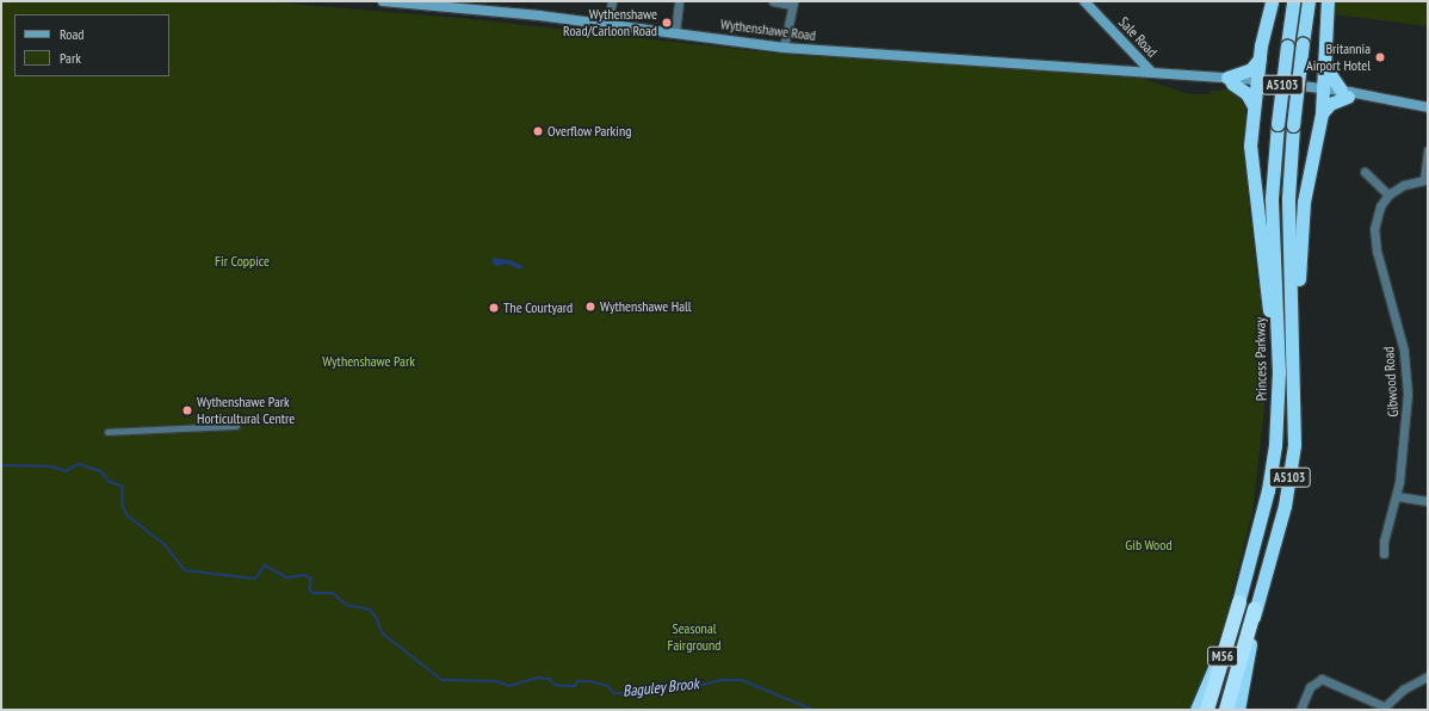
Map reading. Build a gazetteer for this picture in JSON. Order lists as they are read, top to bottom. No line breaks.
{"streets":{"highway":["A5103","Princess Parkway","M56"],"main road":["Wythenshawe Road","Sale Road"],"street":["Gibwood Road"]},"crossings":[["Wythenshawe Road","Sale Road"],["A5103","Princess Parkway"],["A5103","M56"]],"water":["Baguley Brook"],"parks":["Fir Coppice","Wythenshawe Park","Gib Wood","Seasonal Fairground"],"places":["Wythenshawe Road/Carloon Road","Britannia Airport Hotel","Overflow Parking","Wythenshawe Hall","The Courtyard","Wythenshawe Park Horticultural Centre"],"legend":["Road","Park"]}
